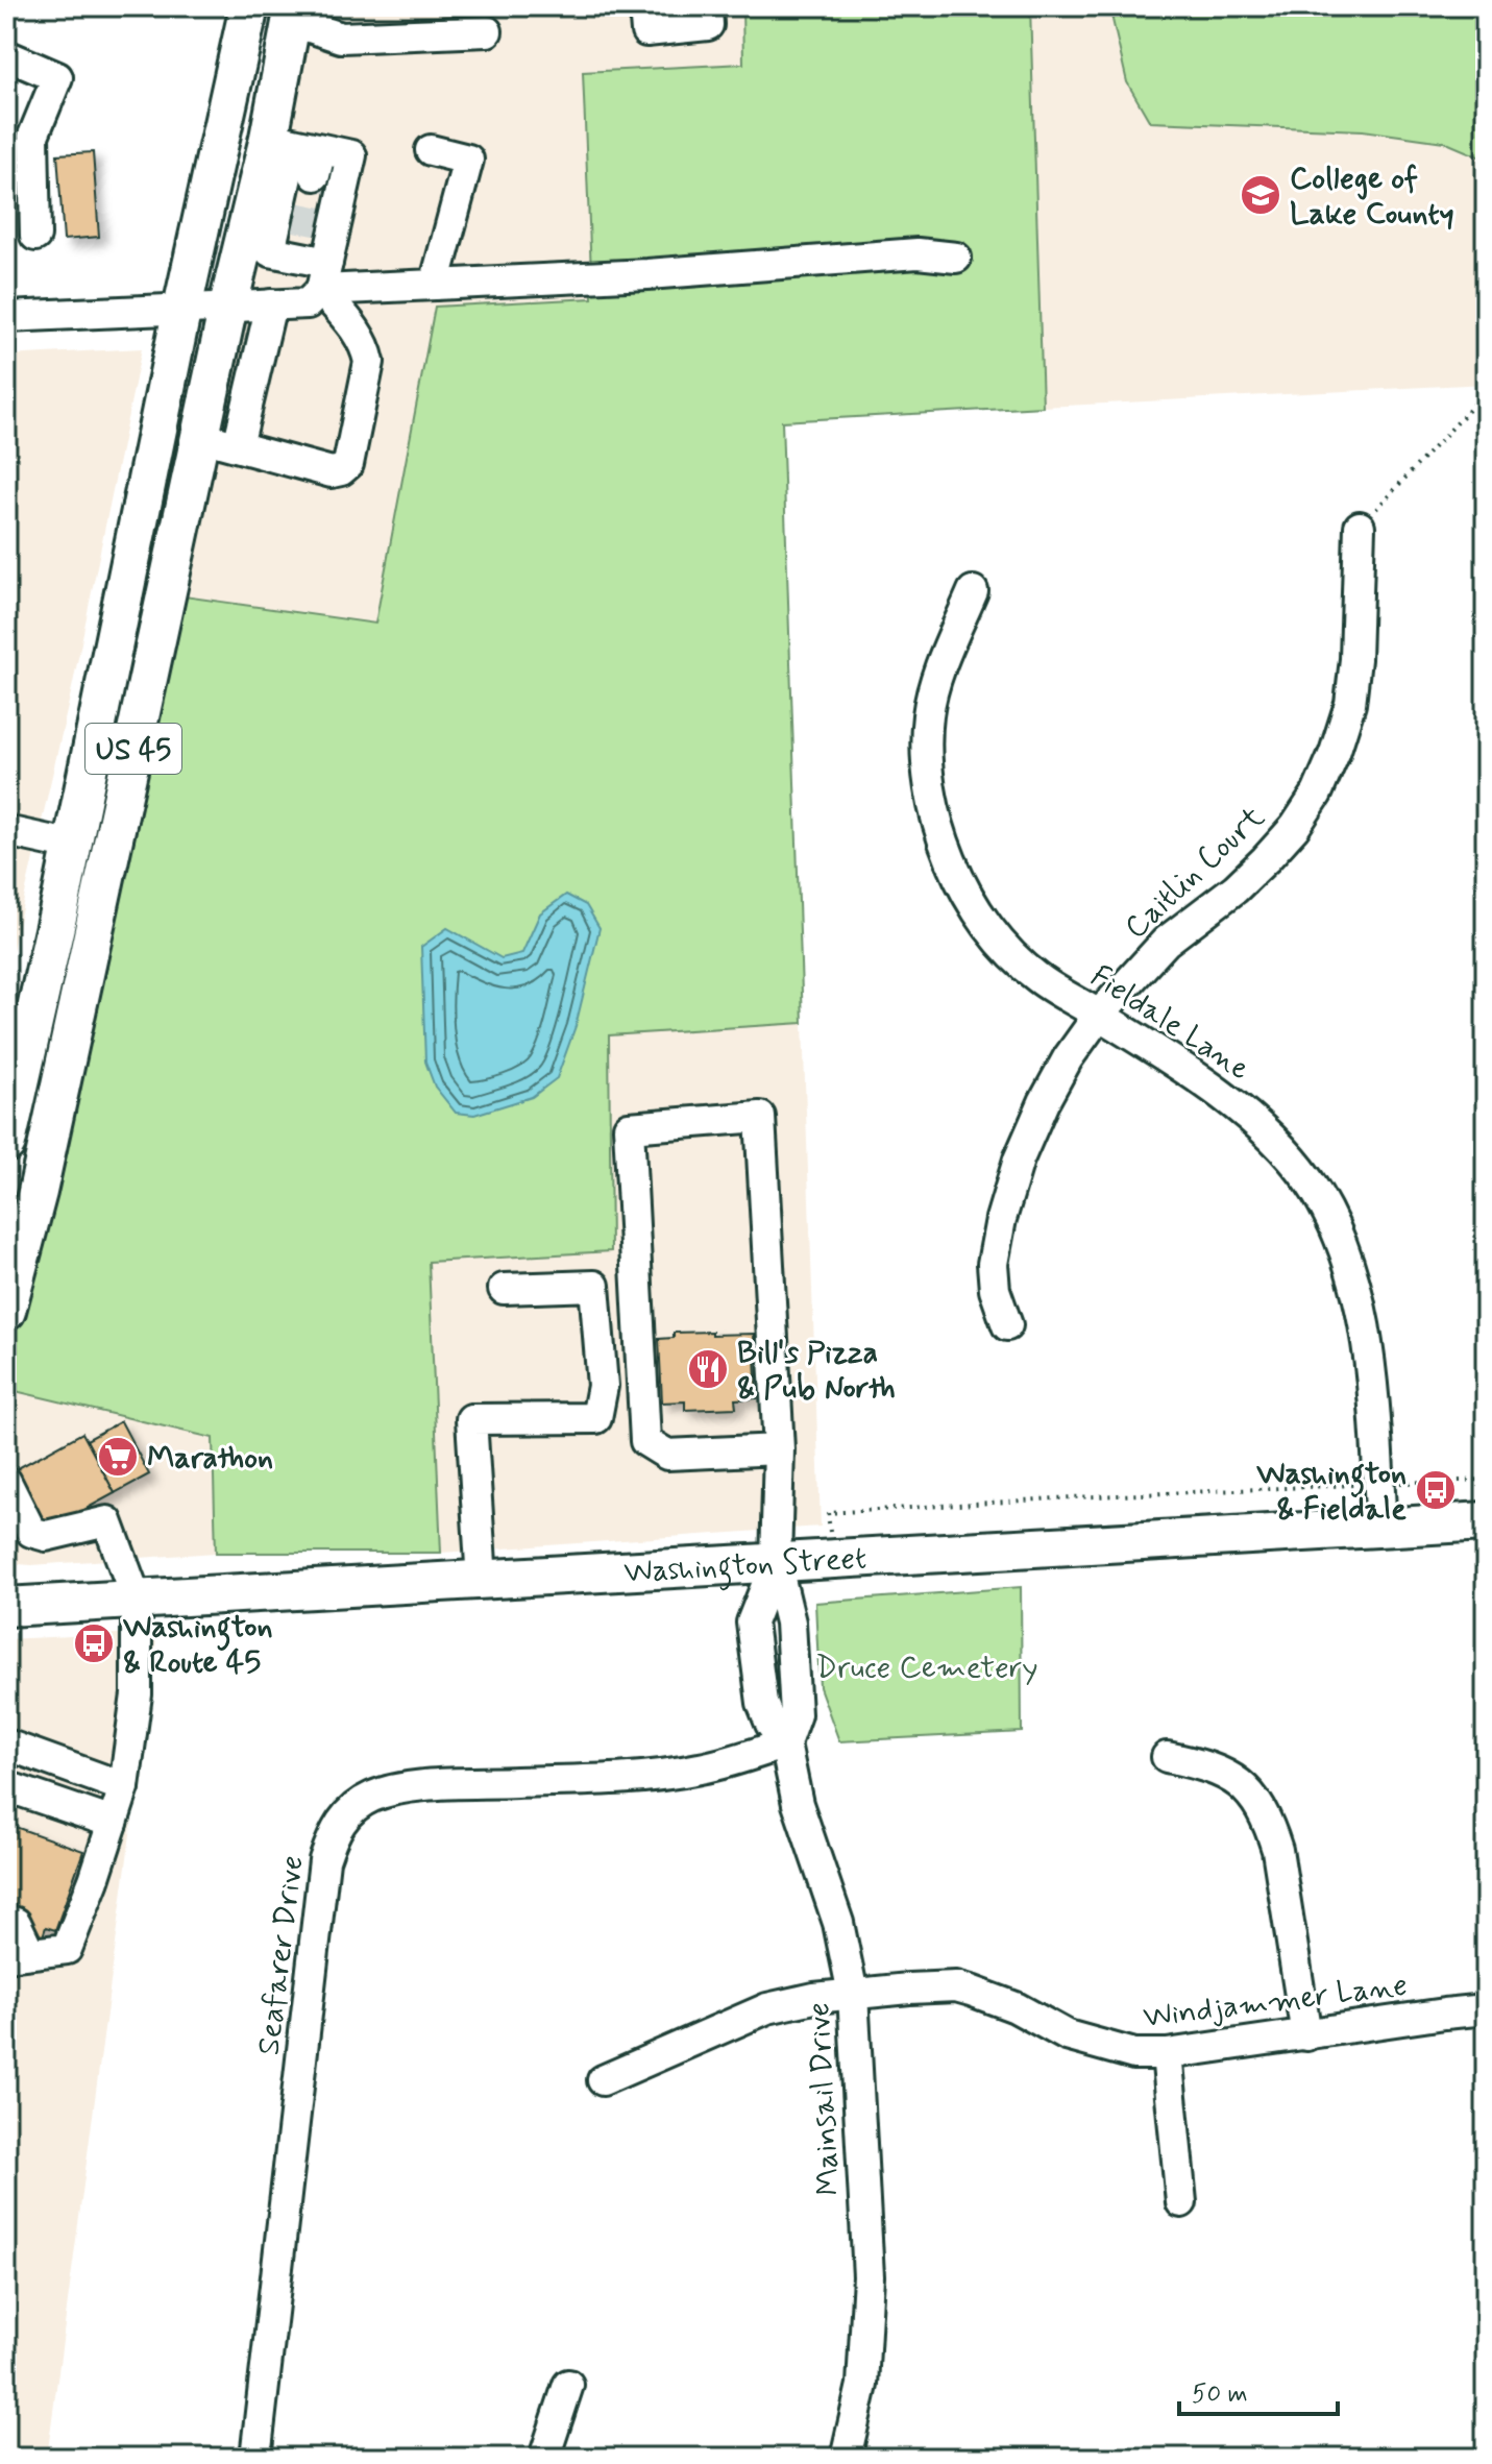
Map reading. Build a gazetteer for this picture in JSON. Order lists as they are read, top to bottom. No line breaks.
{"streets":{"main road":["US 45","Washington Street"],"street":["Caitlin Court","Fieldale Lane","Seafarer Drive","Windjammer Lane","Mainsail Drive"]},"crossings":[["Caitlin Court","Fieldale Lane"],["Fieldale Lane","Washington Street"],["Washington Street","Mainsail Drive"],["Seafarer Drive","Mainsail Drive"],["Windjammer Lane","Mainsail Drive"]],"parks":["Druce Cemetery"],"places":{"school or university":["College of Lake County"],"restaurant":["Bill's Pizza & Pub North"],"supermarket":["Marathon"],"bus stop":["Washington & Fieldale","Washington & Route 45"]},"scale_bar":"50 m"}
